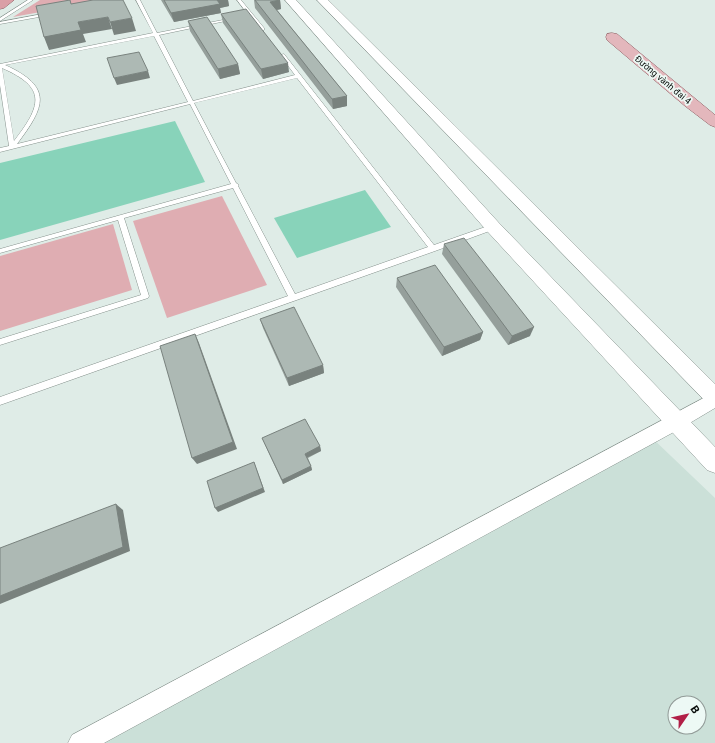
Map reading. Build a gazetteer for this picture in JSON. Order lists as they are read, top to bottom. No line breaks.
{"streets":{"main road":["Đường vành đai 4"]},"north":"top right"}
